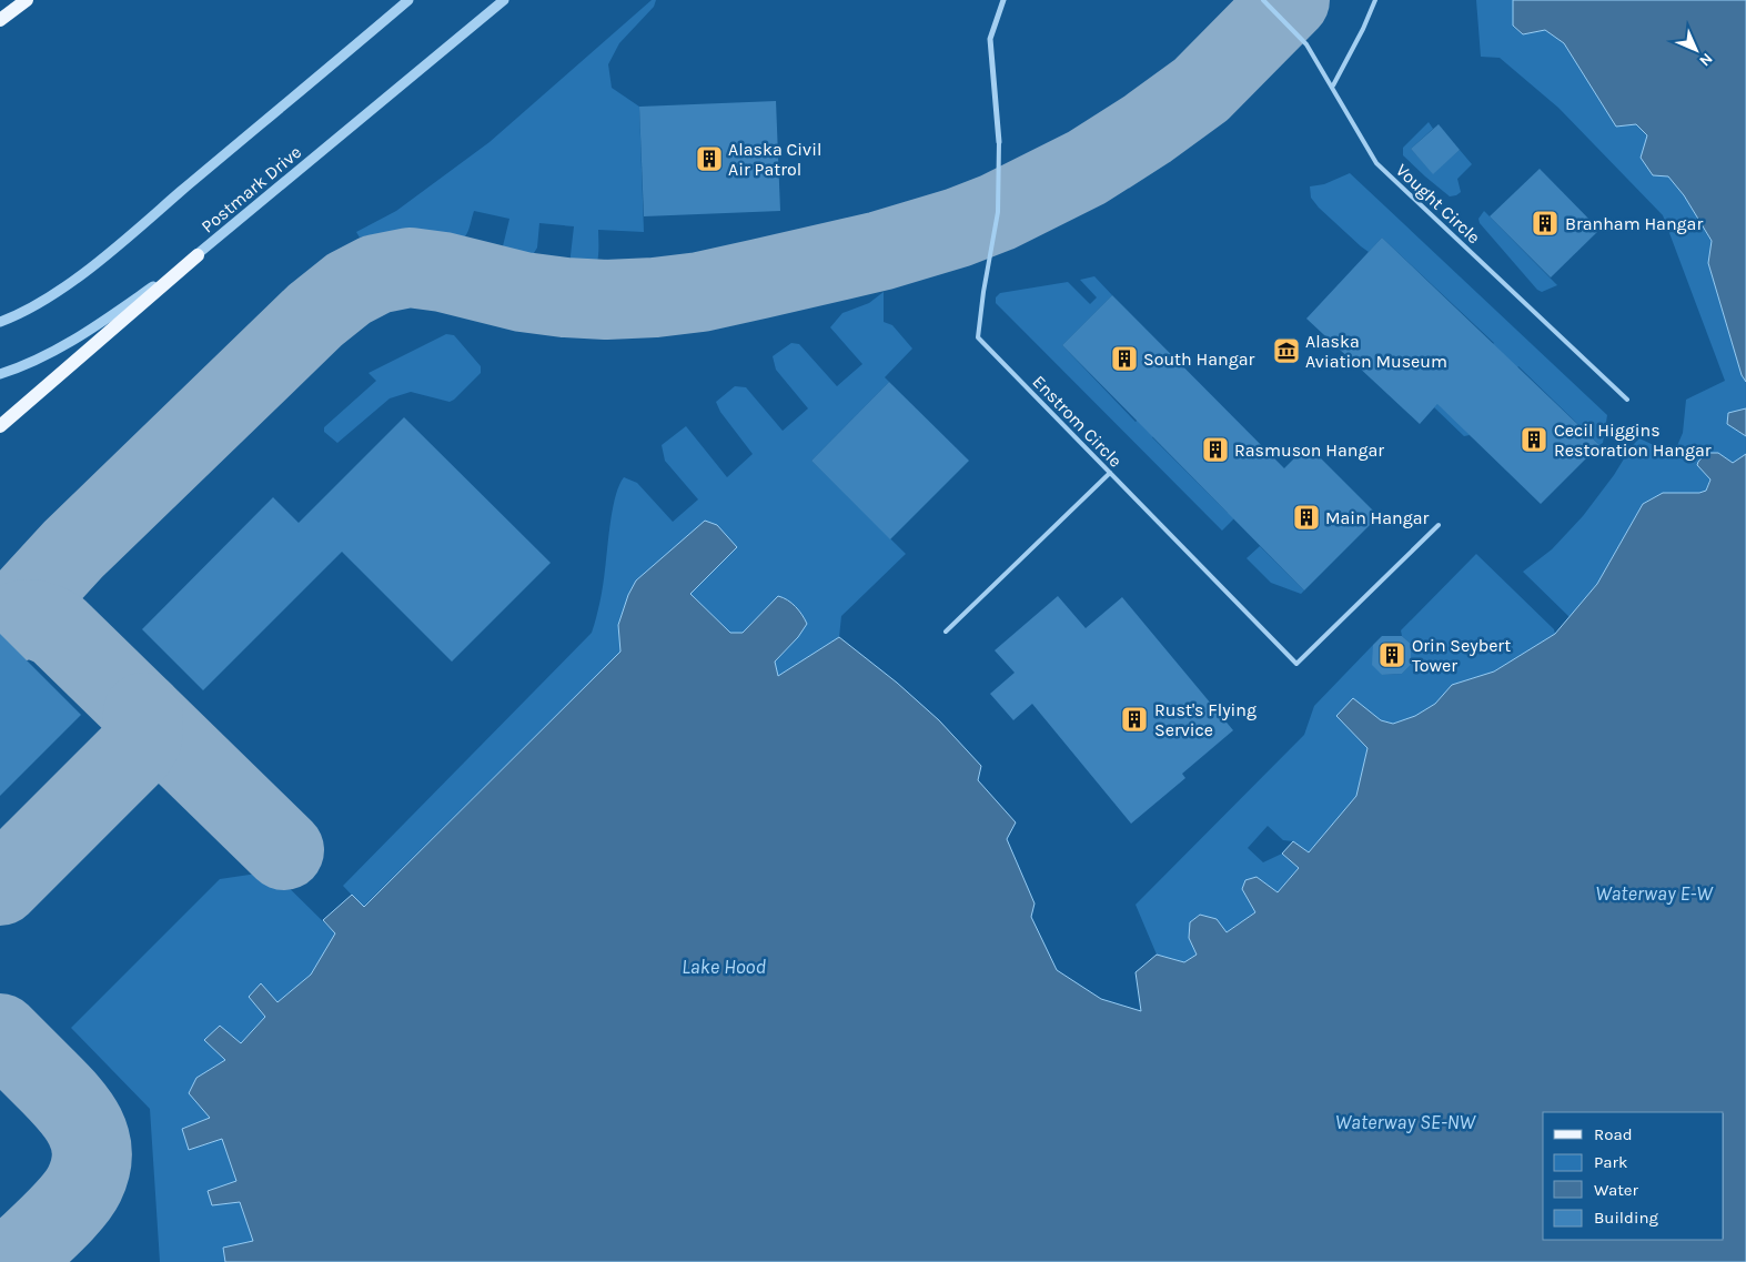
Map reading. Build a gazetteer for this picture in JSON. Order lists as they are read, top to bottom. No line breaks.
{"streets":{"street":["Postmark Drive"],"lane":["Vought Circle","Enstrom Circle"]},"water":["Waterway E-W","Lake Hood","Waterway SE-NW"],"places":{"building":["Alaska Civil Air Patrol","Branham Hangar","South Hangar","Cecil Higgins Restoration Hangar","Rasmuson Hangar","Main Hangar","Orin Seybert Tower","Rust's Flying Service"],"museum":["Alaska Aviation Museum"]},"legend":["Road","Park","Water","Building"],"north":"bottom right"}
